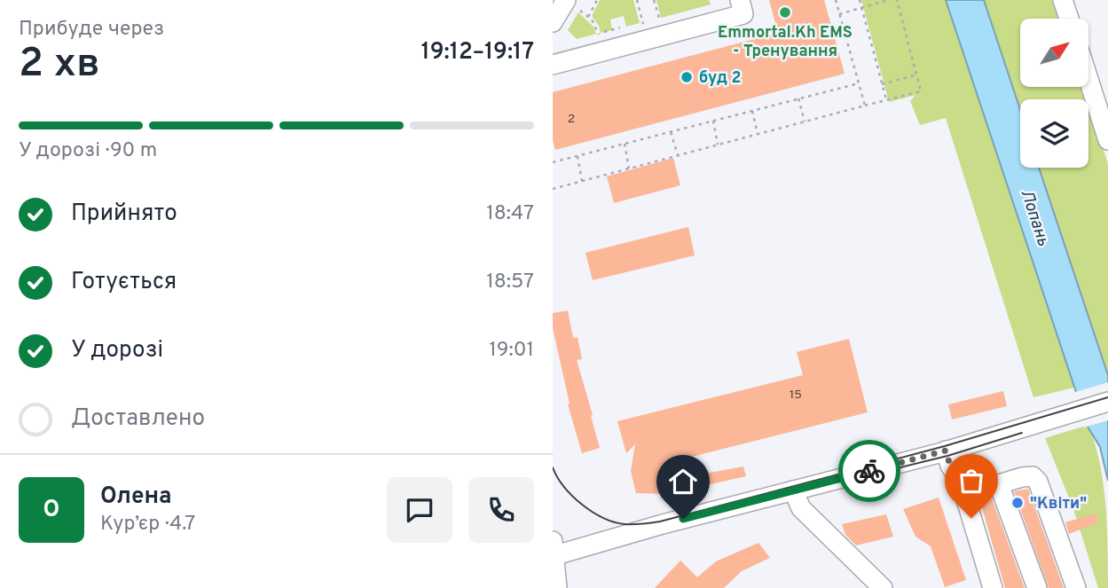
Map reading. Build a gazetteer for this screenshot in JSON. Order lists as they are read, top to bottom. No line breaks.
{"water":["Лопань"],"places":["Emmortal.Kh EMS - Тренування","буд 2","\"Квіти\""],"house_numbers":["2","15"],"north":"top right","page":{"heading":["2 хв","Прибуде через","19:12–19:17"],"panel":["Олена","Кур’єр · 4.7"],"bar":"У дорозі · 90 m","list":[["Прийнято","18:47"],["Готується","18:57"],["У дорозі","19:01"],"Доставлено"],"round":"О"}}
